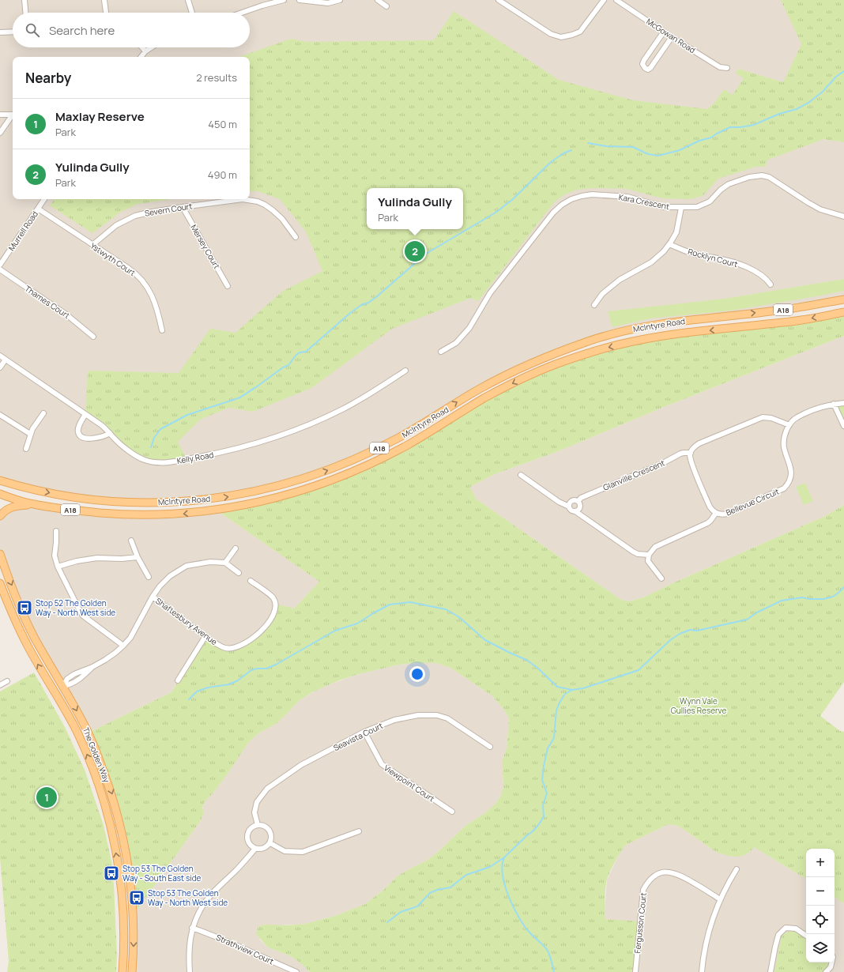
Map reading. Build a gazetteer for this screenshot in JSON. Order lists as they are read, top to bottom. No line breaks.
{"streets":{"main road":["A18","McIntyre Road","The Golden Way"],"street":["McGowan Road","Kara Crescent","Severn Court","Murrell Road","Mersey Court","Rocklyn Court","Ystwyth Court","Thames Court","Kelly Road","Glanville Crescent","Bellevue Circuit","Shaftesbury Avenue","Seavista Court","Viewpoint Court","Fergusson Court","Strathview Court"]},"crossings":[["Severn Court","Mersey Court"],["Severn Court","Ystwyth Court"],["Murrell Road","Ystwyth Court"],["Glanville Crescent","Bellevue Circuit"],["Seavista Court","Viewpoint Court"]],"parks":["Wynn Vale Gullies Reserve"],"places":{"bus stop":["Stop 52 The Golden Way - North West side","Stop 53 The Golden Way - South East side","Stop 53 The Golden Way - North West side"]},"page":{"search":"Search here","heading":["Nearby","2 results"],"list":[{"mark":"1","name":"Maxlay Reserve","note":"Park","value":"450 m"},{"mark":"2","name":"Yulinda Gully","note":"Park","value":"490 m"}],"popup":["Yulinda Gully","Park"],"pins":["2","1"],"map_buttons":["+","−"]}}
